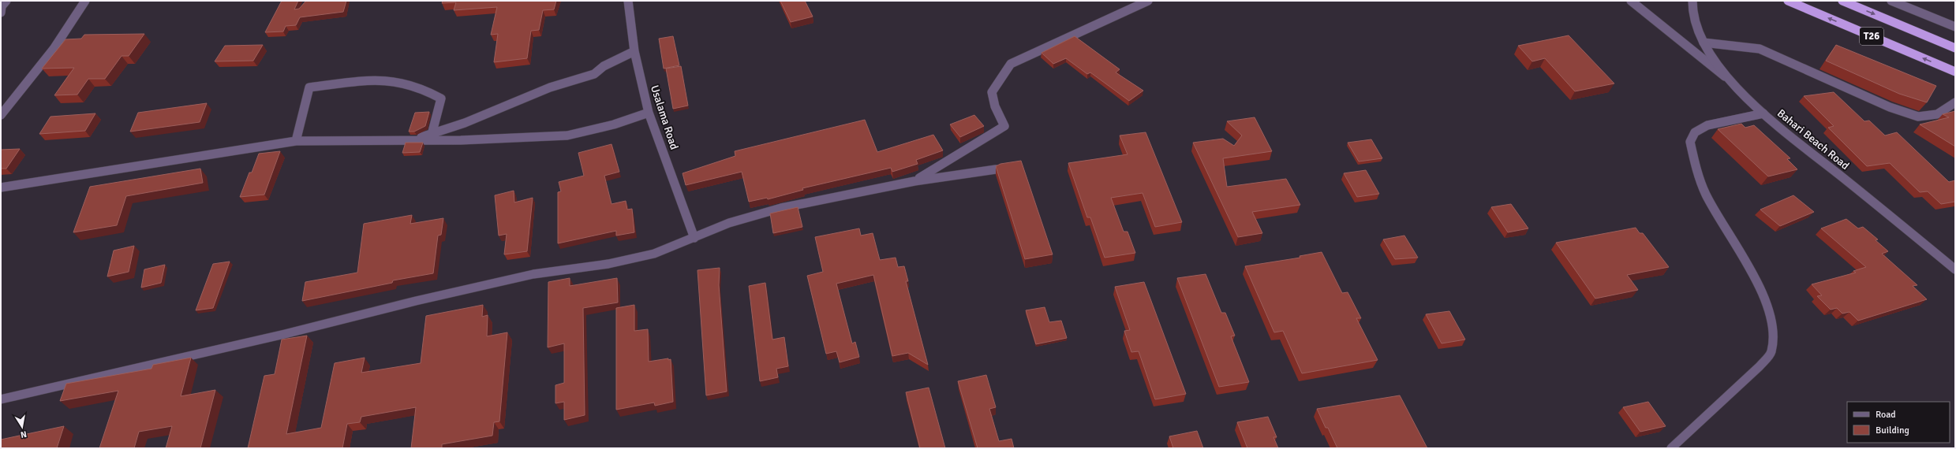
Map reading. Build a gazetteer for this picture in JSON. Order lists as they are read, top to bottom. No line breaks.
{"streets":{"highway":["T26"],"street":["Usalama Road","Bahari Beach Road"]},"legend":["Road","Building"],"north":"bottom"}
